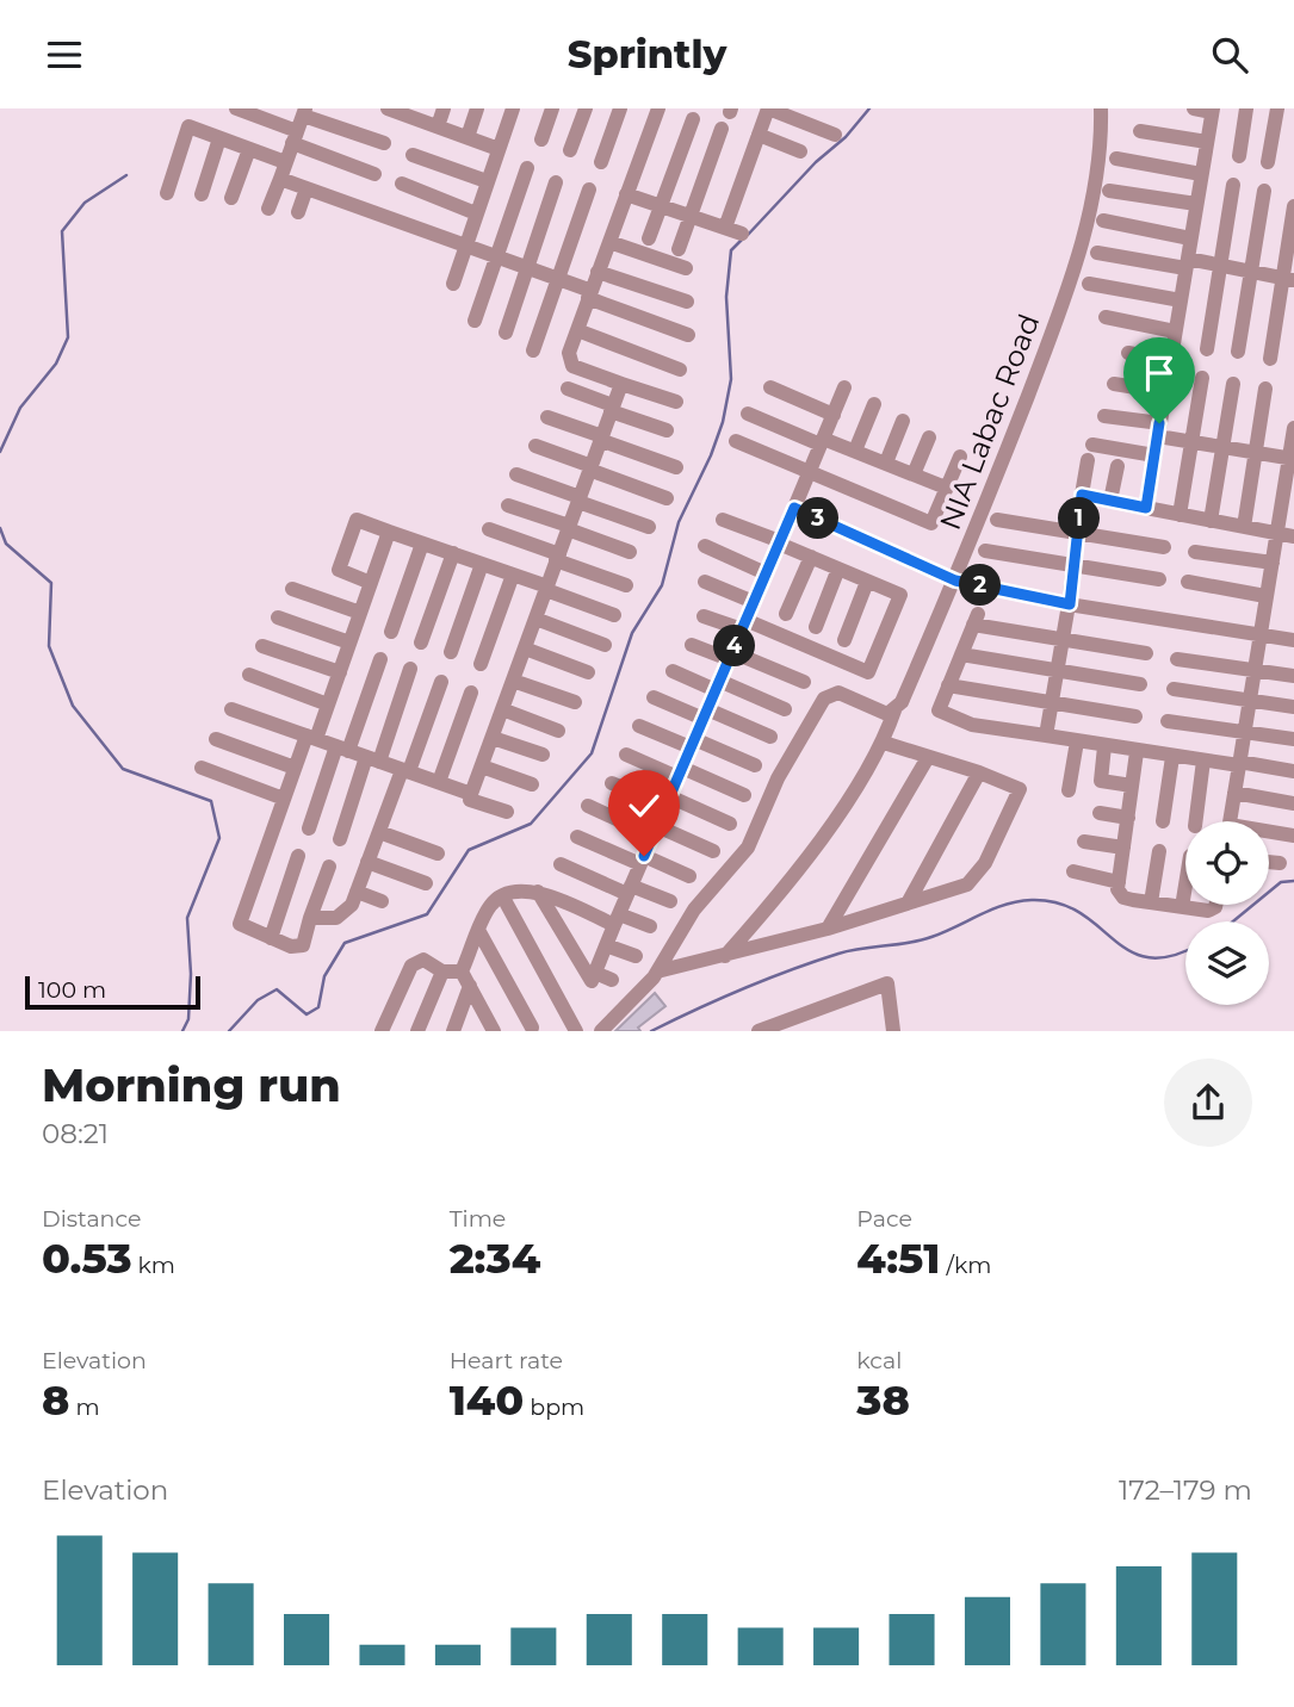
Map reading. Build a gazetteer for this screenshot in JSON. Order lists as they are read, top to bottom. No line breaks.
{"streets":{"street":["NIA Labac Road"]},"scale_bar":"100 m","page":{"header":"Sprintly","pins":["1","3","2","4"],"scale":"100 m","heading":["Morning run","08:21"],"stats":[["Distance","0.53 km"],["Time","2:34"],["Pace","4:51 /km"],["Elevation","8 m"],["Heart rate","140 bpm"],["kcal","38"]],"chart":["Elevation","172–179 m"]}}
